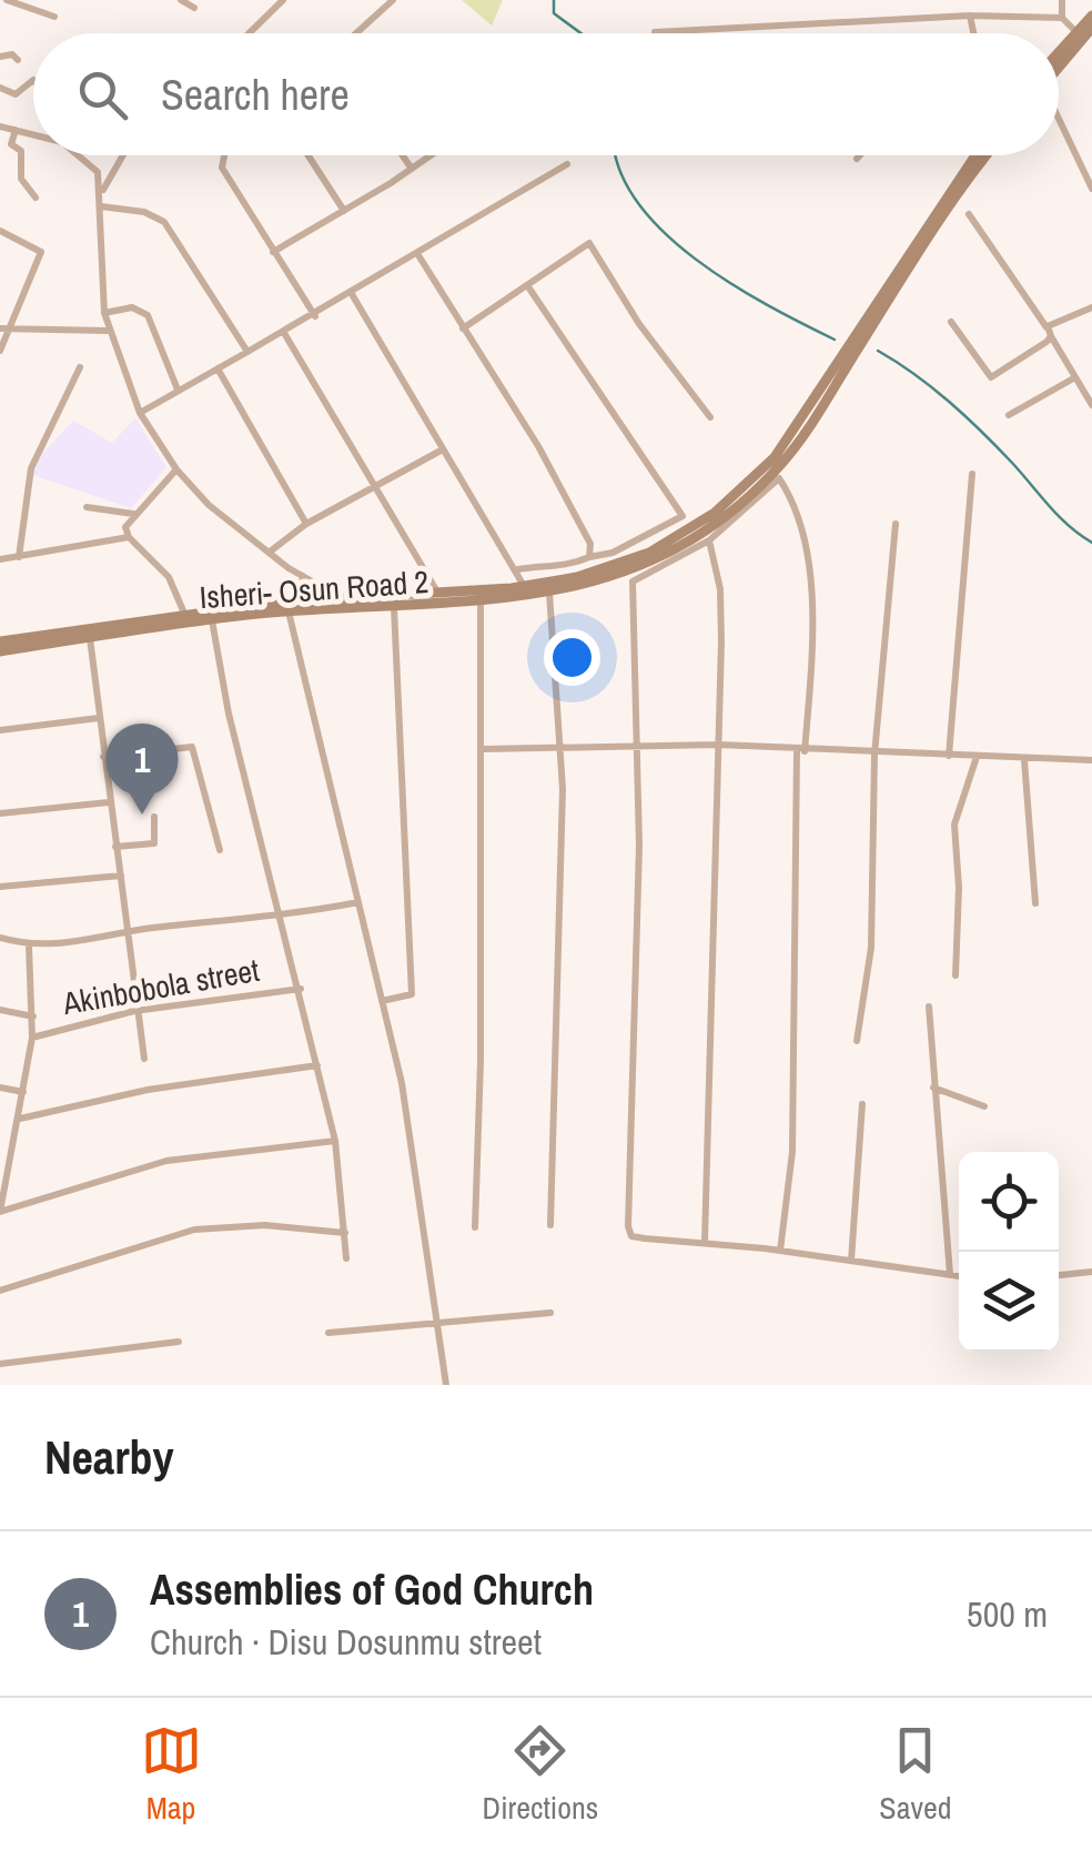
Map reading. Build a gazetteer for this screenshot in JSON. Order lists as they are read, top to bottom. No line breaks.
{"streets":{"main road":["Isheri- Osun Road 2"],"street":["Akinbobola street"]},"page":{"search":"Search here","pins":"1","heading":"Nearby","list":[{"mark":"1","name":"Assemblies of God Church","note":"Church · Disu Dosunmu street","value":"500 m"}],"nav":["Map","Directions","Saved"]}}
